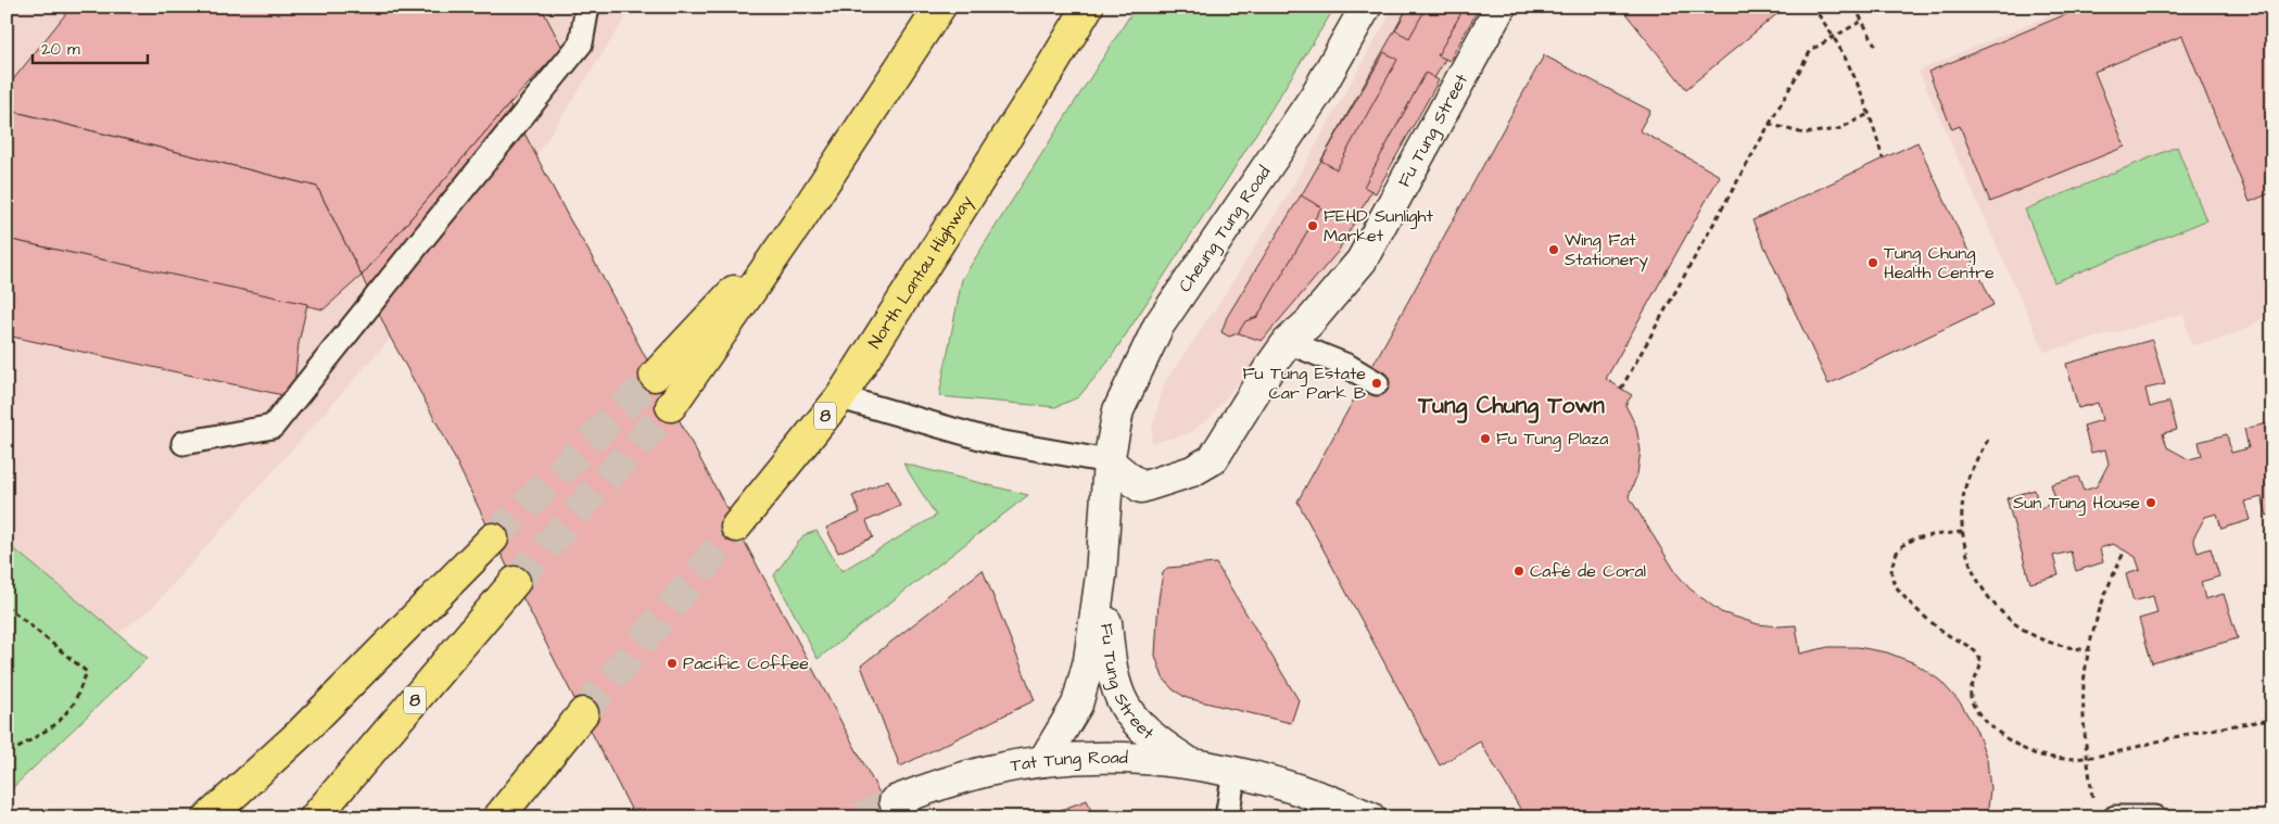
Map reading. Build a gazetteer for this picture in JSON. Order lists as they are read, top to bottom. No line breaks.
{"streets":{"highway":["North Lantau Highway","8"],"street":["Fu Tung Street","Cheung Tung Road","Tat Tung Road"]},"crossings":[["Fu Tung Street","Cheung Tung Road"],["Fu Tung Street","Tat Tung Road"]],"districts":["Tung Chung Town"],"places":["FEHD Sunlight Market","Wing Fat Stationery","Tung Chung Health Centre","Fu Tung Estate Car Park B","Fu Tung Plaza","Sun Tung House","Café de Coral","Pacific Coffee"],"scale_bar":"20 m"}
